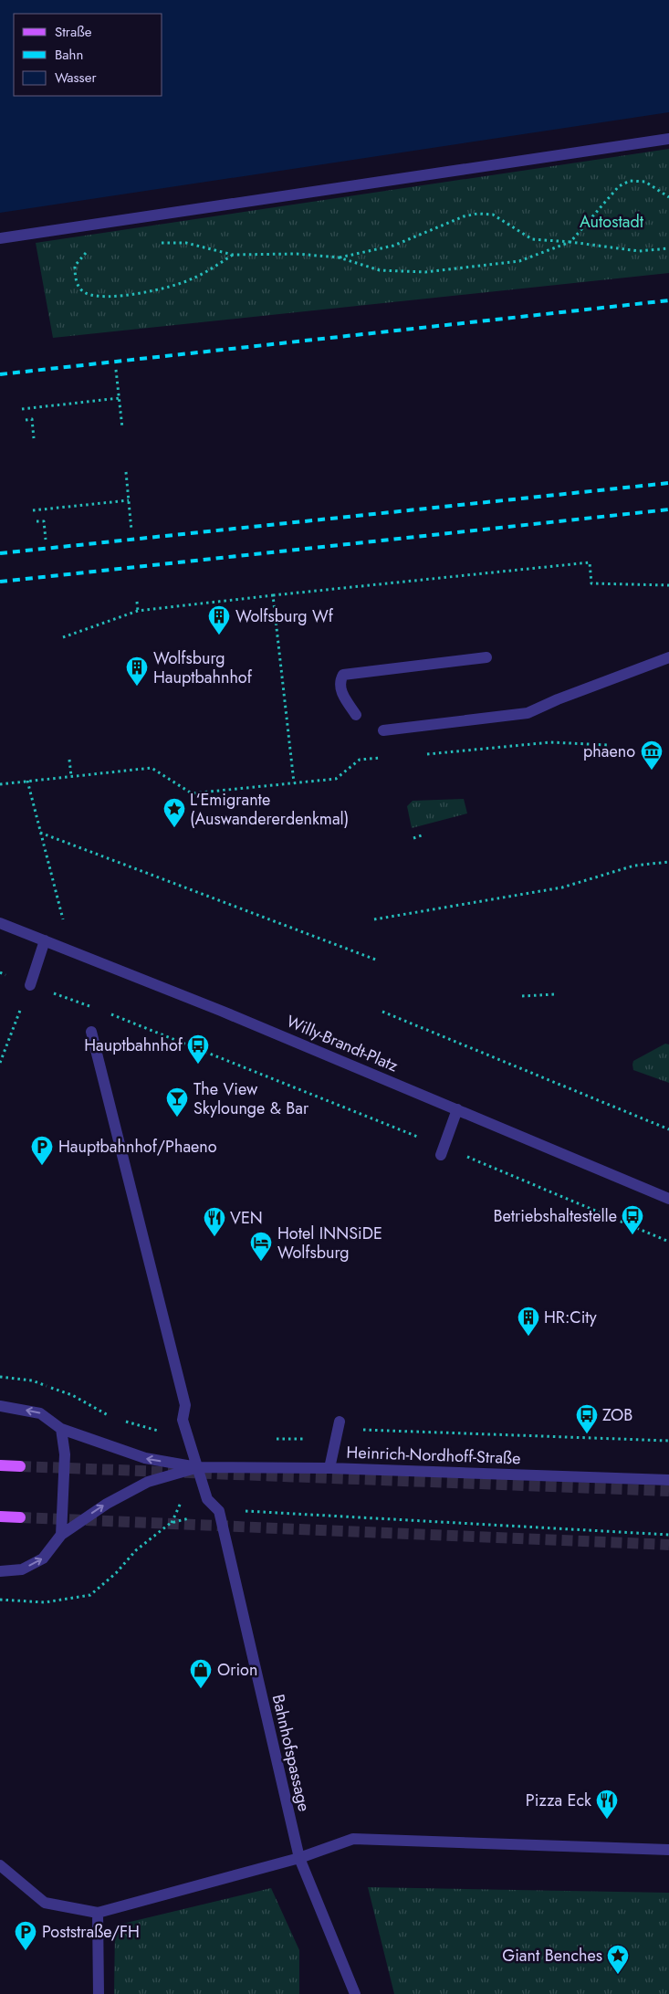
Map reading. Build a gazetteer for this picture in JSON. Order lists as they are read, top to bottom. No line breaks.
{"streets":{"street":["Willy-Brandt-Platz","Heinrich-Nordhoff-Straße","Bahnhofspassage"]},"parks":["Autostadt"],"places":{"building":["Wolfsburg Wf","Wolfsburg Hauptbahnhof","HR:City"],"museum":["phaeno"],"place":["L‘Emigrante (Auswandererdenkmal)","Giant Benches"],"bus stop":["Hauptbahnhof","Betriebshaltestelle","ZOB"],"bar":["The View Skylounge & Bar"],"parking":["Hauptbahnhof/Phaeno","Poststraße/FH"],"restaurant":["VEN","Pizza Eck"],"hotel":["Hotel INNSiDE Wolfsburg"],"shop":["Orion"]},"legend":["Straße","Bahn","Wasser"]}
